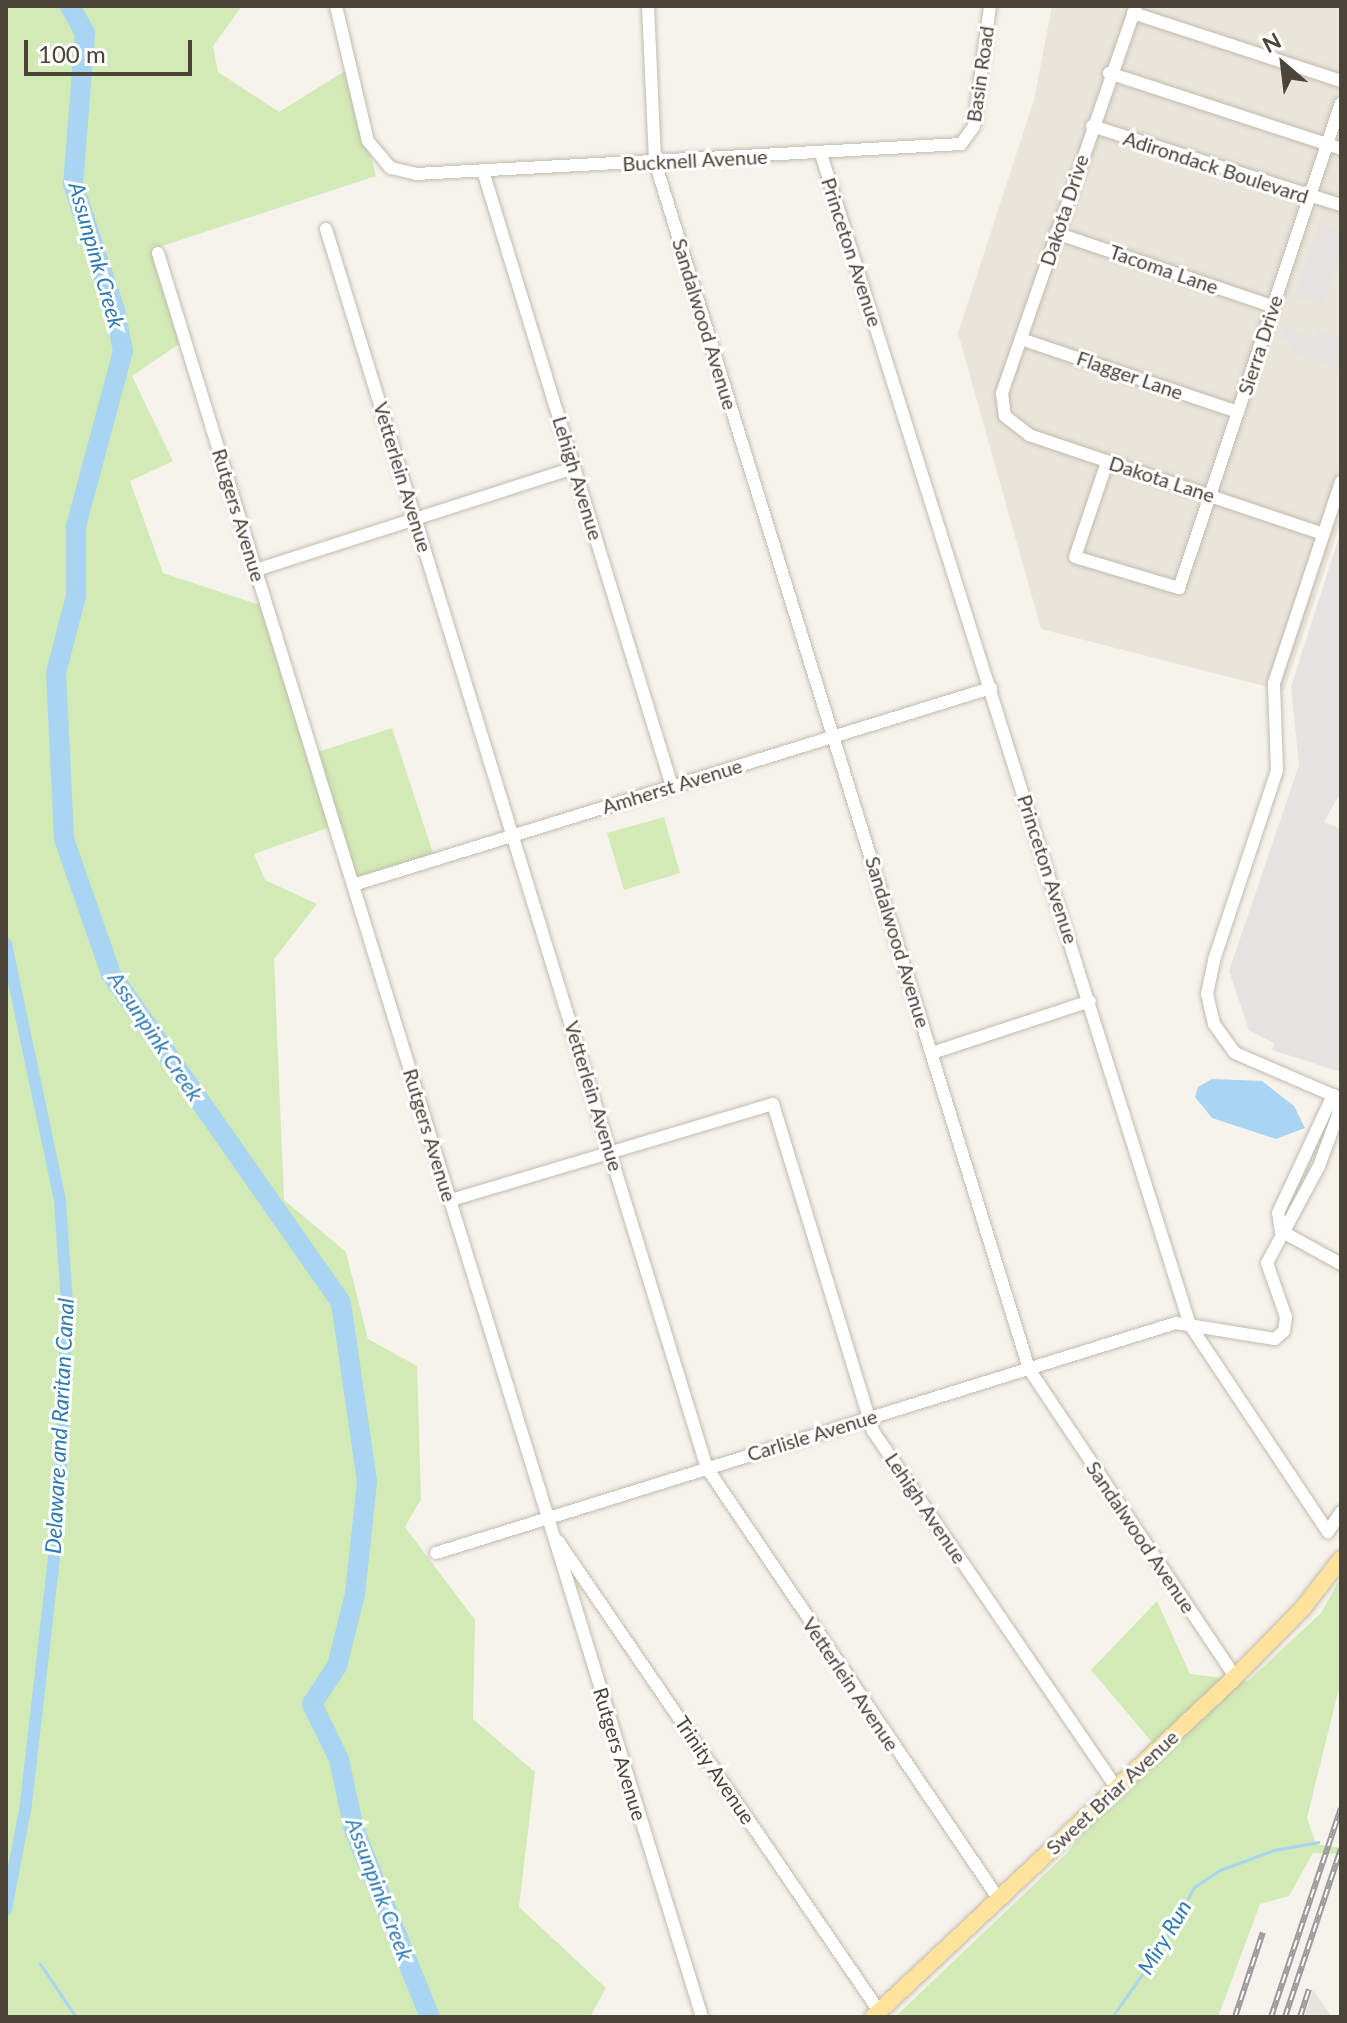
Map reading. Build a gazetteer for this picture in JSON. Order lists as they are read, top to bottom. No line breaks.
{"streets":{"main road":["Sweet Briar Avenue"],"street":["Basin Road","Bucknell Avenue","Adirondack Boulevard","Dakota Drive","Princeton Avenue","Tacoma Lane","Sandalwood Avenue","Sierra Drive","Flagger Lane","Vetterlein Avenue","Lehigh Avenue","Dakota Lane","Rutgers Avenue","Amherst Avenue","Carlisle Avenue","Trinity Avenue"]},"crossings":[["Basin Road","Bucknell Avenue"],["Bucknell Avenue","Princeton Avenue"],["Bucknell Avenue","Sandalwood Avenue"],["Bucknell Avenue","Lehigh Avenue"],["Adirondack Boulevard","Dakota Drive"],["Adirondack Boulevard","Sierra Drive"],["Dakota Drive","Tacoma Lane"],["Dakota Drive","Flagger Lane"],["Dakota Drive","Dakota Lane"],["Princeton Avenue","Amherst Avenue"],["Princeton Avenue","Carlisle Avenue"],["Tacoma Lane","Sierra Drive"],["Sandalwood Avenue","Amherst Avenue"],["Sandalwood Avenue","Carlisle Avenue"],["Sandalwood Avenue","Sweet Briar Avenue"],["Sierra Drive","Flagger Lane"],["Sierra Drive","Dakota Lane"],["Vetterlein Avenue","Lehigh Avenue"],["Vetterlein Avenue","Amherst Avenue"],["Vetterlein Avenue","Carlisle Avenue"],["Vetterlein Avenue","Sweet Briar Avenue"],["Lehigh Avenue","Amherst Avenue"],["Lehigh Avenue","Carlisle Avenue"],["Lehigh Avenue","Sweet Briar Avenue"],["Rutgers Avenue","Amherst Avenue"],["Rutgers Avenue","Carlisle Avenue"],["Rutgers Avenue","Trinity Avenue"],["Carlisle Avenue","Trinity Avenue"],["Trinity Avenue","Sweet Briar Avenue"]],"water":["Assunpink Creek","Delaware and Raritan Canal","Miry Run"],"scale_bar":"100 m","north":"top left"}
